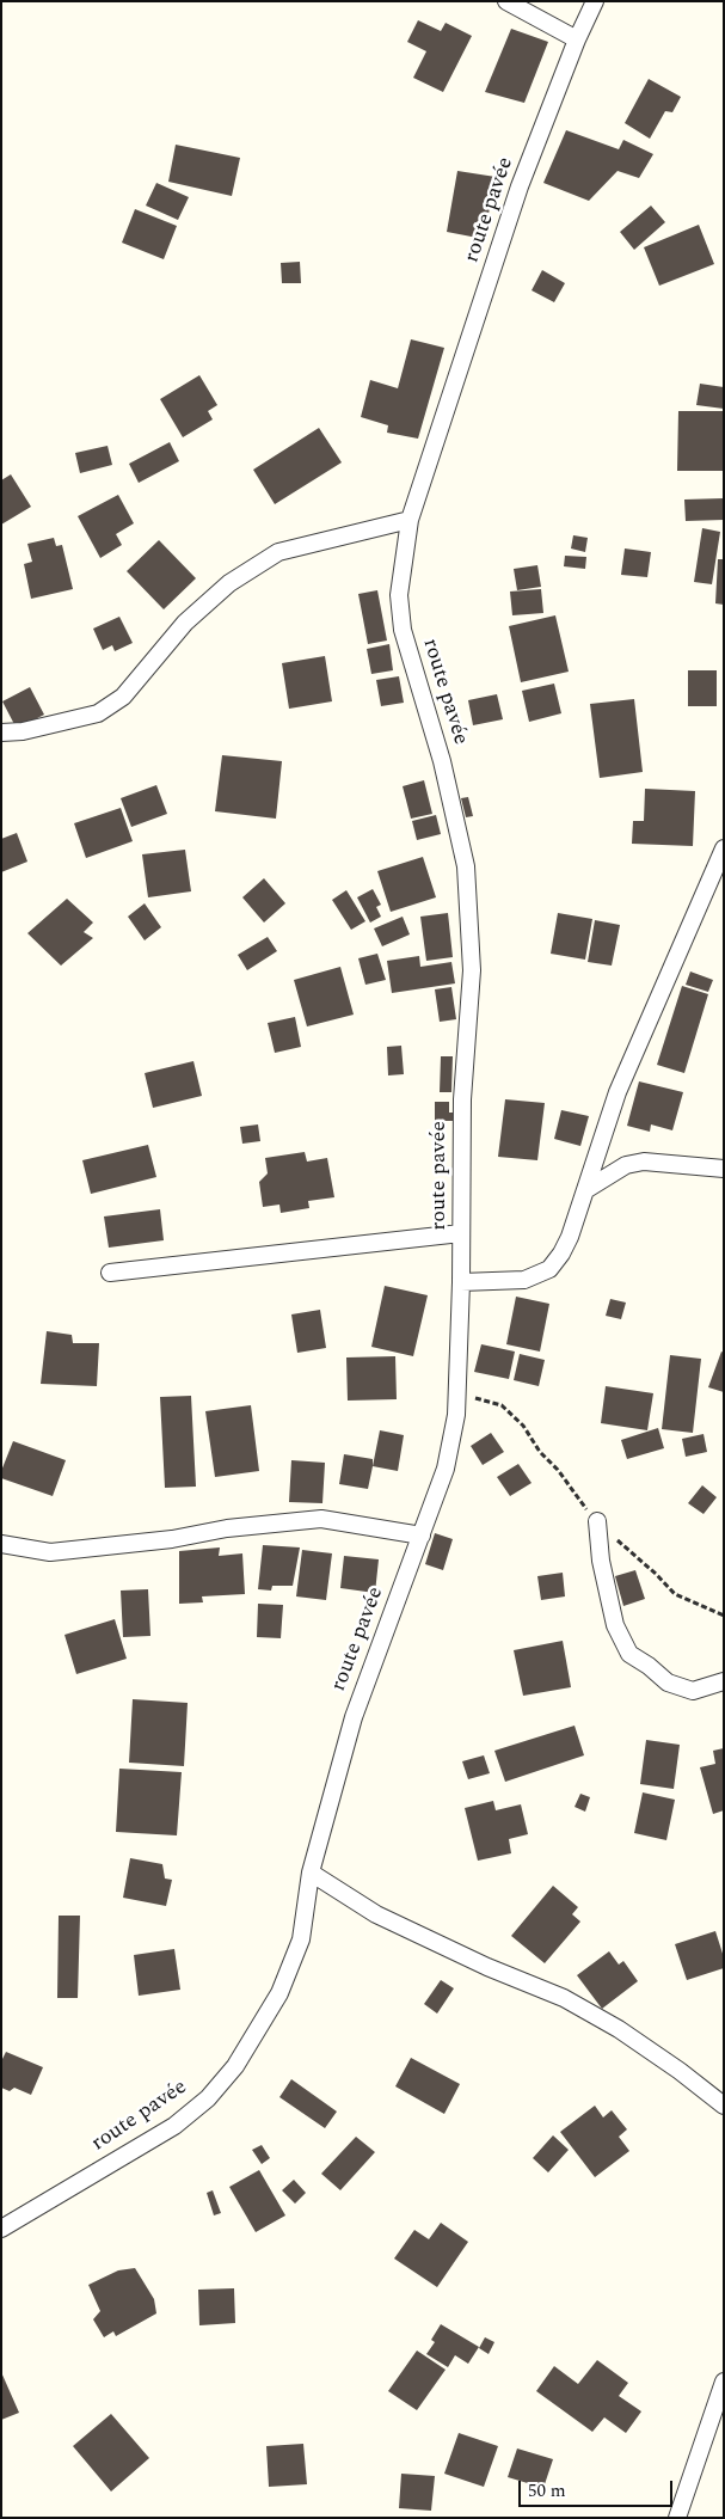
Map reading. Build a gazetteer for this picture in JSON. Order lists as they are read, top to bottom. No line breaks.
{"streets":{"street":["route pavée"]},"scale_bar":"50 m"}
